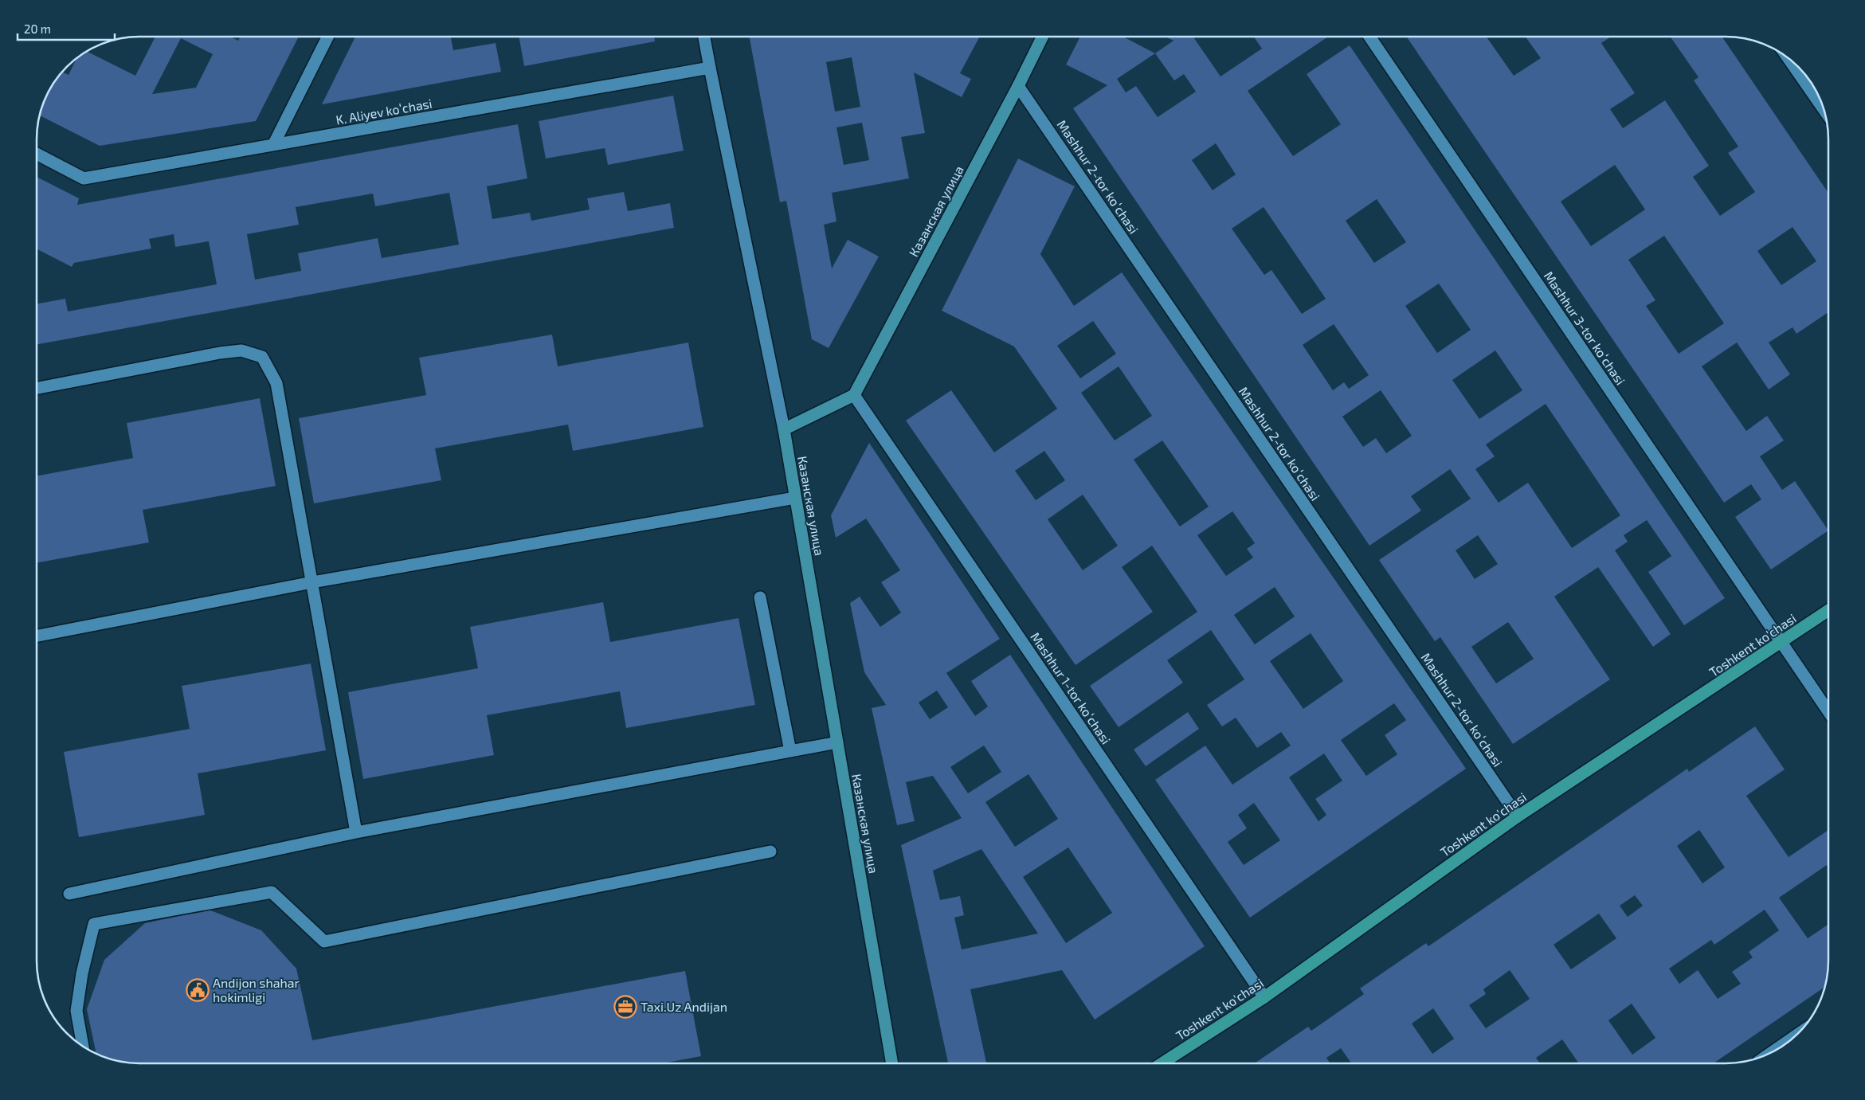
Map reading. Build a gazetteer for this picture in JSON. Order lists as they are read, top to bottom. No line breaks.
{"streets":{"main road":["Toshkent ko'chasi"],"street":["K. Aliyev koʻchasi","Mashhur 2-tor koʻchasi","Казанская улица","Mashhur 3-tor koʻchasi","Mashhur 1-tor koʻchasi"]},"crossings":[["Mashhur 2-tor koʻchasi","Казанская улица"],["Mashhur 2-tor koʻchasi","Toshkent ko'chasi"],["Казанская улица","Mashhur 1-tor koʻchasi"],["Mashhur 3-tor koʻchasi","Toshkent ko'chasi"],["Toshkent ko'chasi","Mashhur 1-tor koʻchasi"]],"places":{"public building":["Andijon shahar hokimligi"],"office":["Taxi.Uz Andijan"]},"scale_bar":"20 m"}
